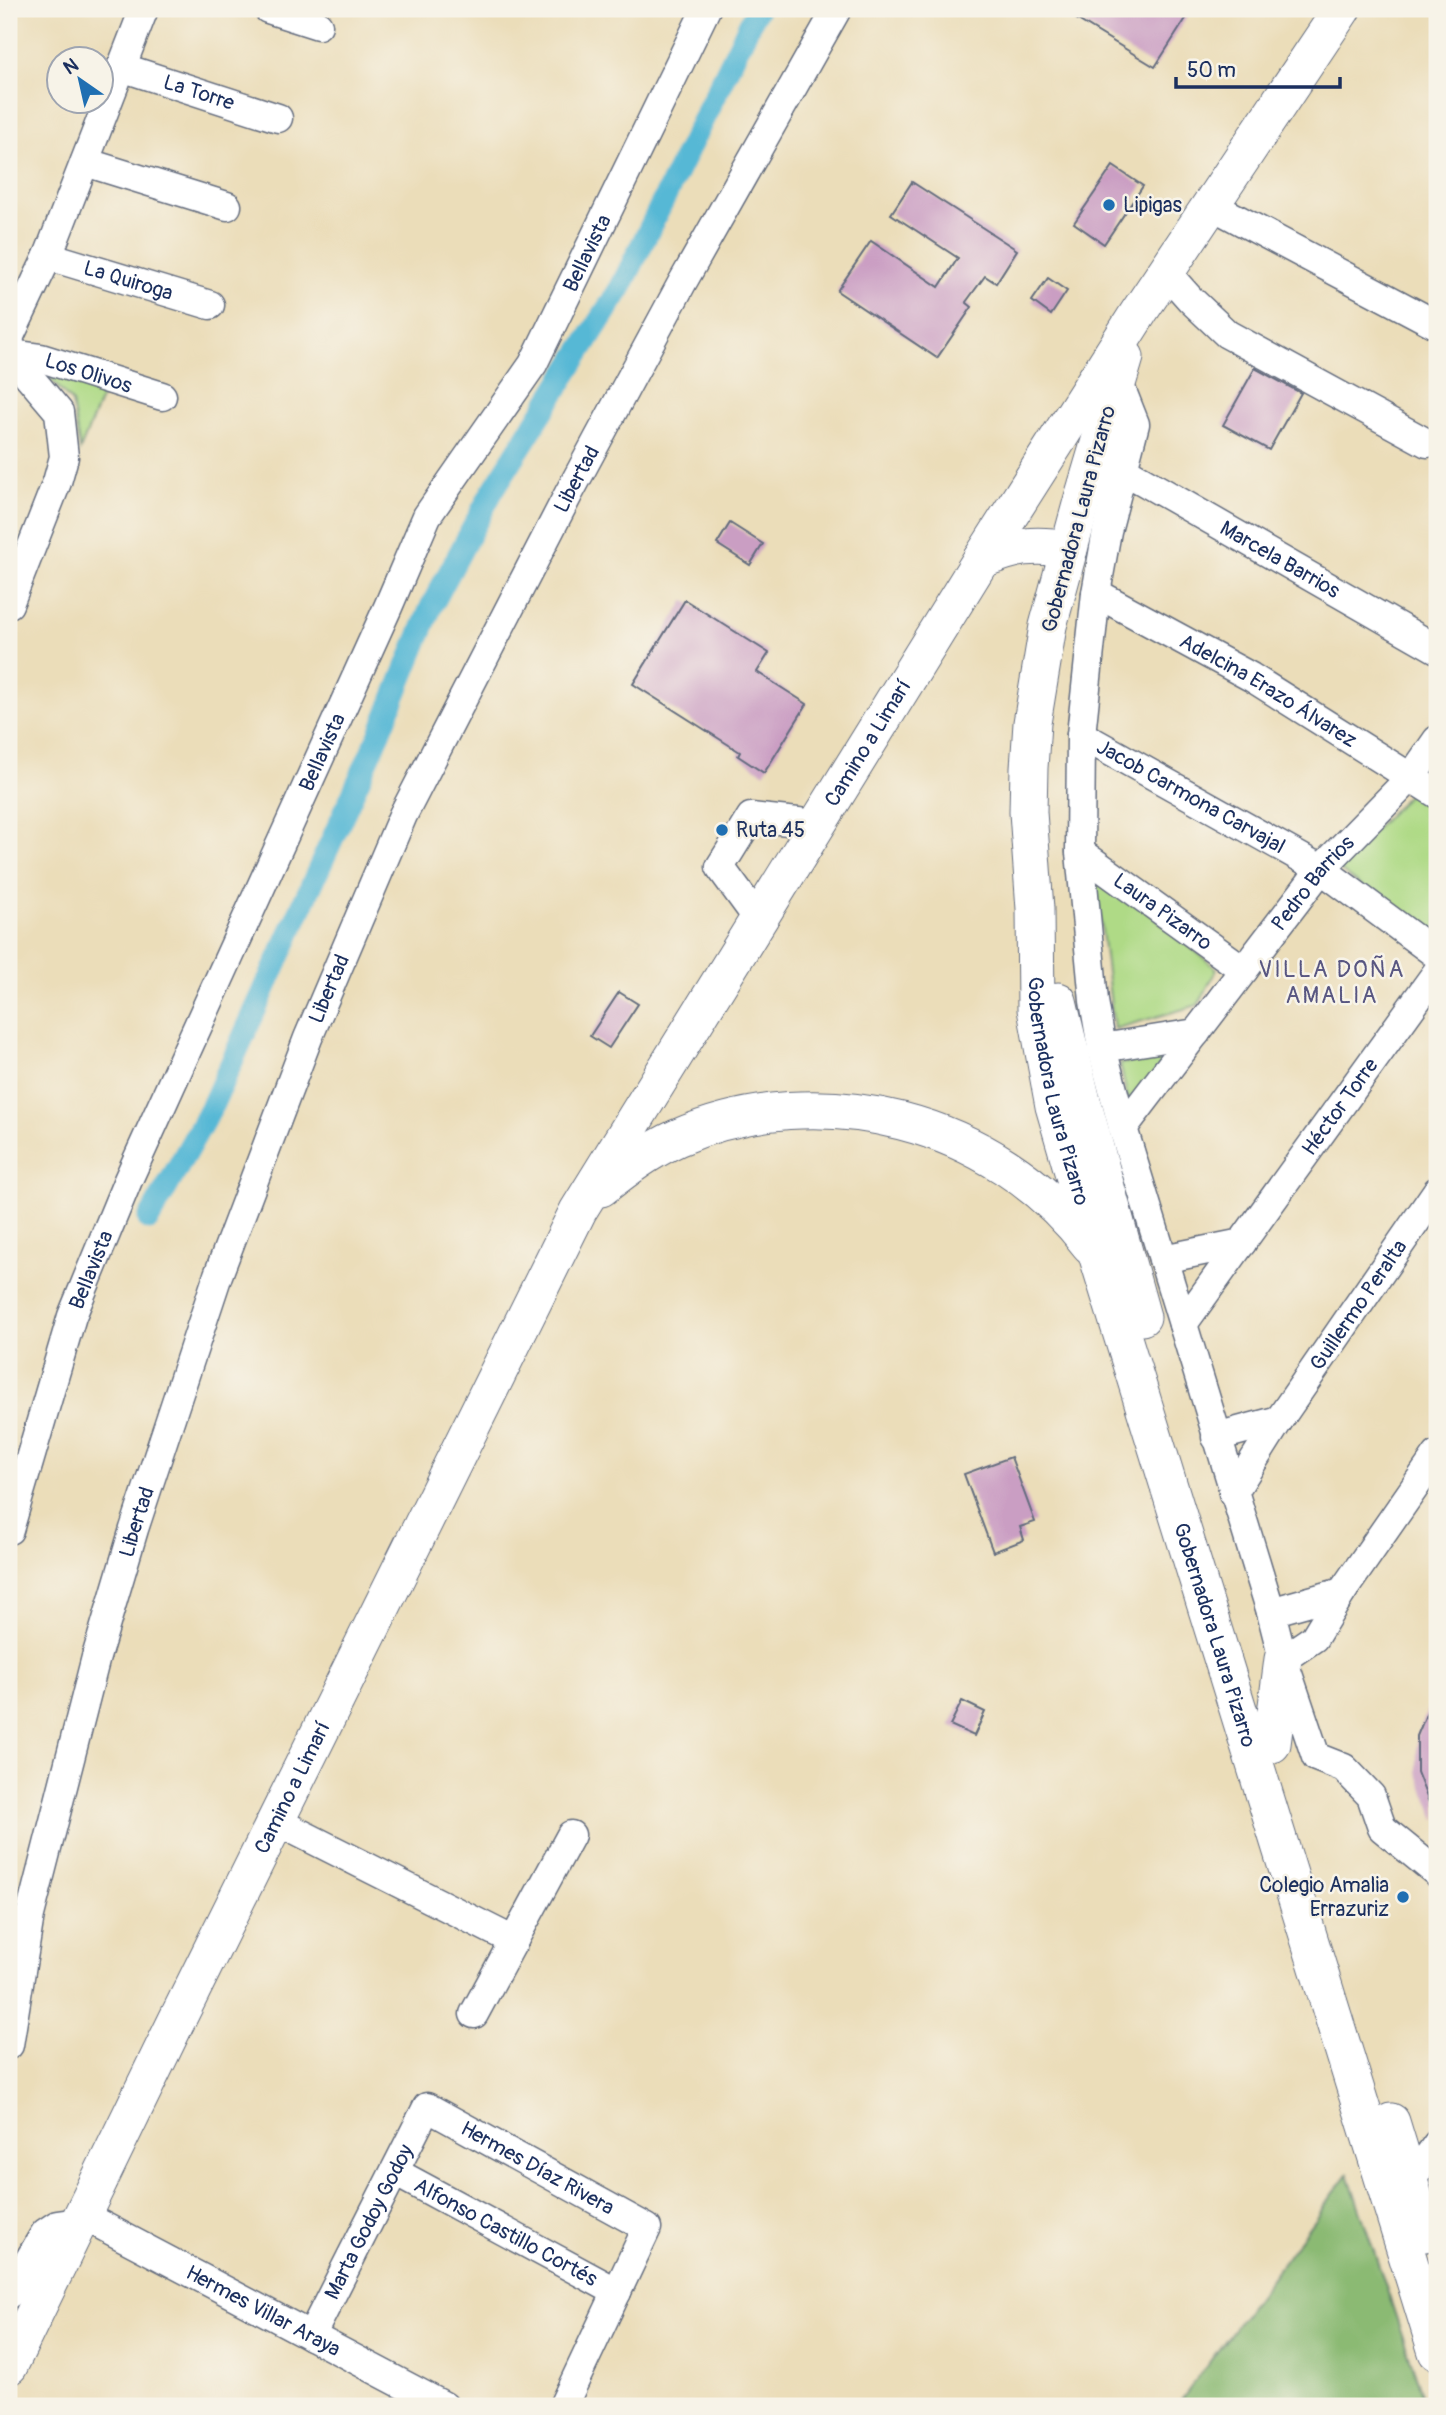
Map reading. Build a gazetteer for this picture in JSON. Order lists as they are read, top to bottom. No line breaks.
{"streets":{"main road":["Gobernadora Laura Pizarro","Camino a Limarí"],"street":["La Torre","Bellavista","La Quiroga","Los Olivos","Libertad","Marcela Barrios","Adelcina Erazo Álvarez","Jacob Carmona Carvajal","Pedro Barrios","Laura Pizarro","Héctor Torre","Guillermo Peralta","Hermes Díaz Rivera","Marta Godoy Godoy","Alfonso Castillo Cortés","Hermes Villar Araya"]},"crossings":[["Gobernadora Laura Pizarro","Marcela Barrios"],["Gobernadora Laura Pizarro","Adelcina Erazo Álvarez"],["Gobernadora Laura Pizarro","Camino a Limarí"],["Gobernadora Laura Pizarro","Jacob Carmona Carvajal"],["Gobernadora Laura Pizarro","Pedro Barrios"],["Gobernadora Laura Pizarro","Laura Pizarro"],["Gobernadora Laura Pizarro","Héctor Torre"],["Gobernadora Laura Pizarro","Guillermo Peralta"],["Adelcina Erazo Álvarez","Pedro Barrios"],["Camino a Limarí","Hermes Villar Araya"],["Jacob Carmona Carvajal","Pedro Barrios"],["Pedro Barrios","Laura Pizarro"],["Hermes Díaz Rivera","Marta Godoy Godoy"],["Hermes Díaz Rivera","Alfonso Castillo Cortés"],["Marta Godoy Godoy","Alfonso Castillo Cortés"],["Marta Godoy Godoy","Hermes Villar Araya"]],"districts":["VILLA DOÑA AMALIA"],"places":["Lipigas","Ruta 45","Colegio Amalia Errazuriz"],"scale_bar":"50 m","north":"top left"}
